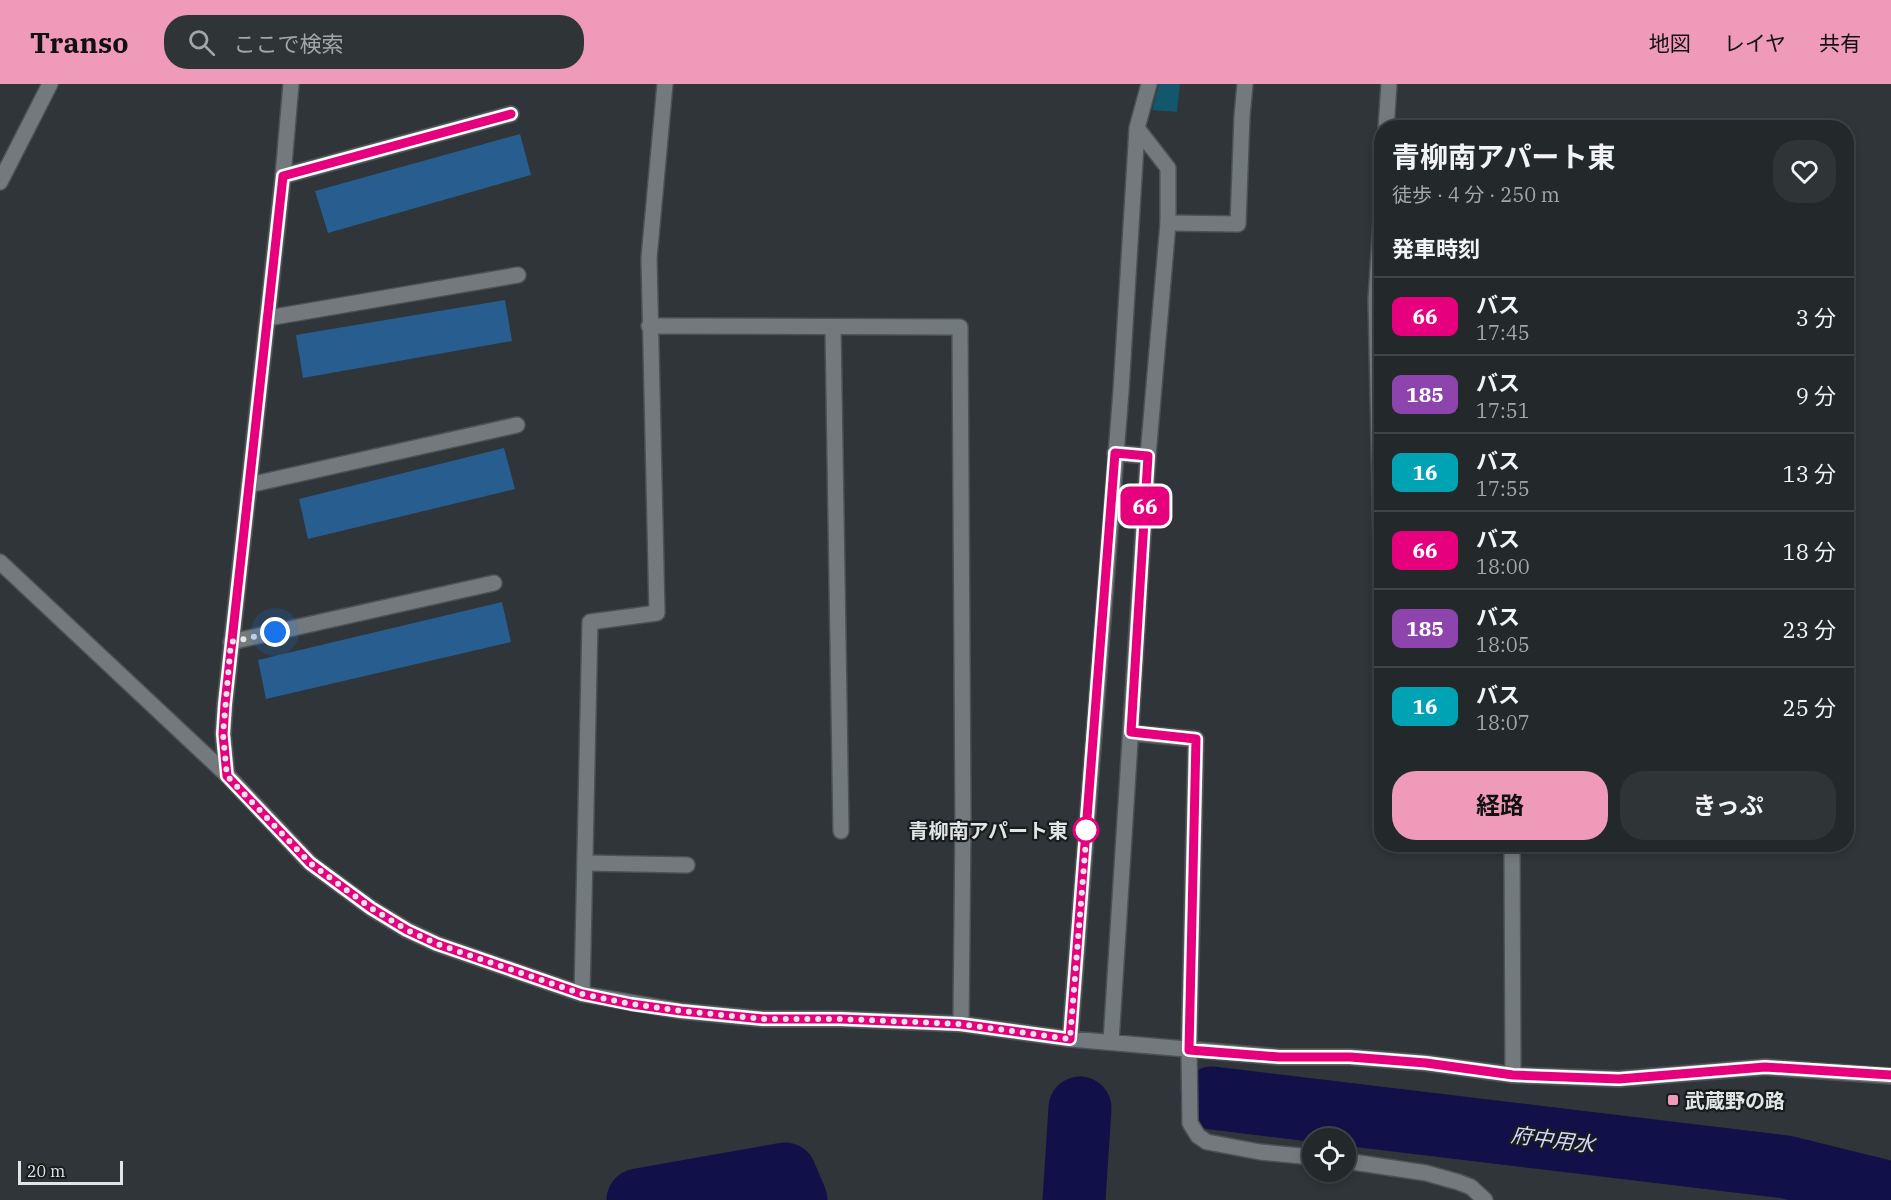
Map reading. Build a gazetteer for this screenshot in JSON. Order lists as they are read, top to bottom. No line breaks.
{"water":["府中用水"],"places":{"other":["青柳南アパート東"],"transit":["武蔵野の路"]},"lines":["bus line 66"],"scale_bar":"20 m","page":{"header":"Transo","search":"ここで検索","nav":["地図","レイヤ","共有"],"on_map":"66","heading":[["青柳南アパート東","徒歩 · 4 分 · 250 m"],"発車時刻"],"list":[{"mark":"66","name":"バス","note":"17:45","value":"3 分"},{"mark":"185","name":"バス","note":"17:51","value":"9 分"},{"mark":"16","name":"バス","note":"17:55","value":"13 分"},{"mark":"66","name":"バス","note":"18:00","value":"18 分"},{"mark":"185","name":"バス","note":"18:05","value":"23 分"},{"mark":"16","name":"バス","note":"18:07","value":"25 分"}],"buttons":["経路","きっぷ"],"scale":"20 m"}}
